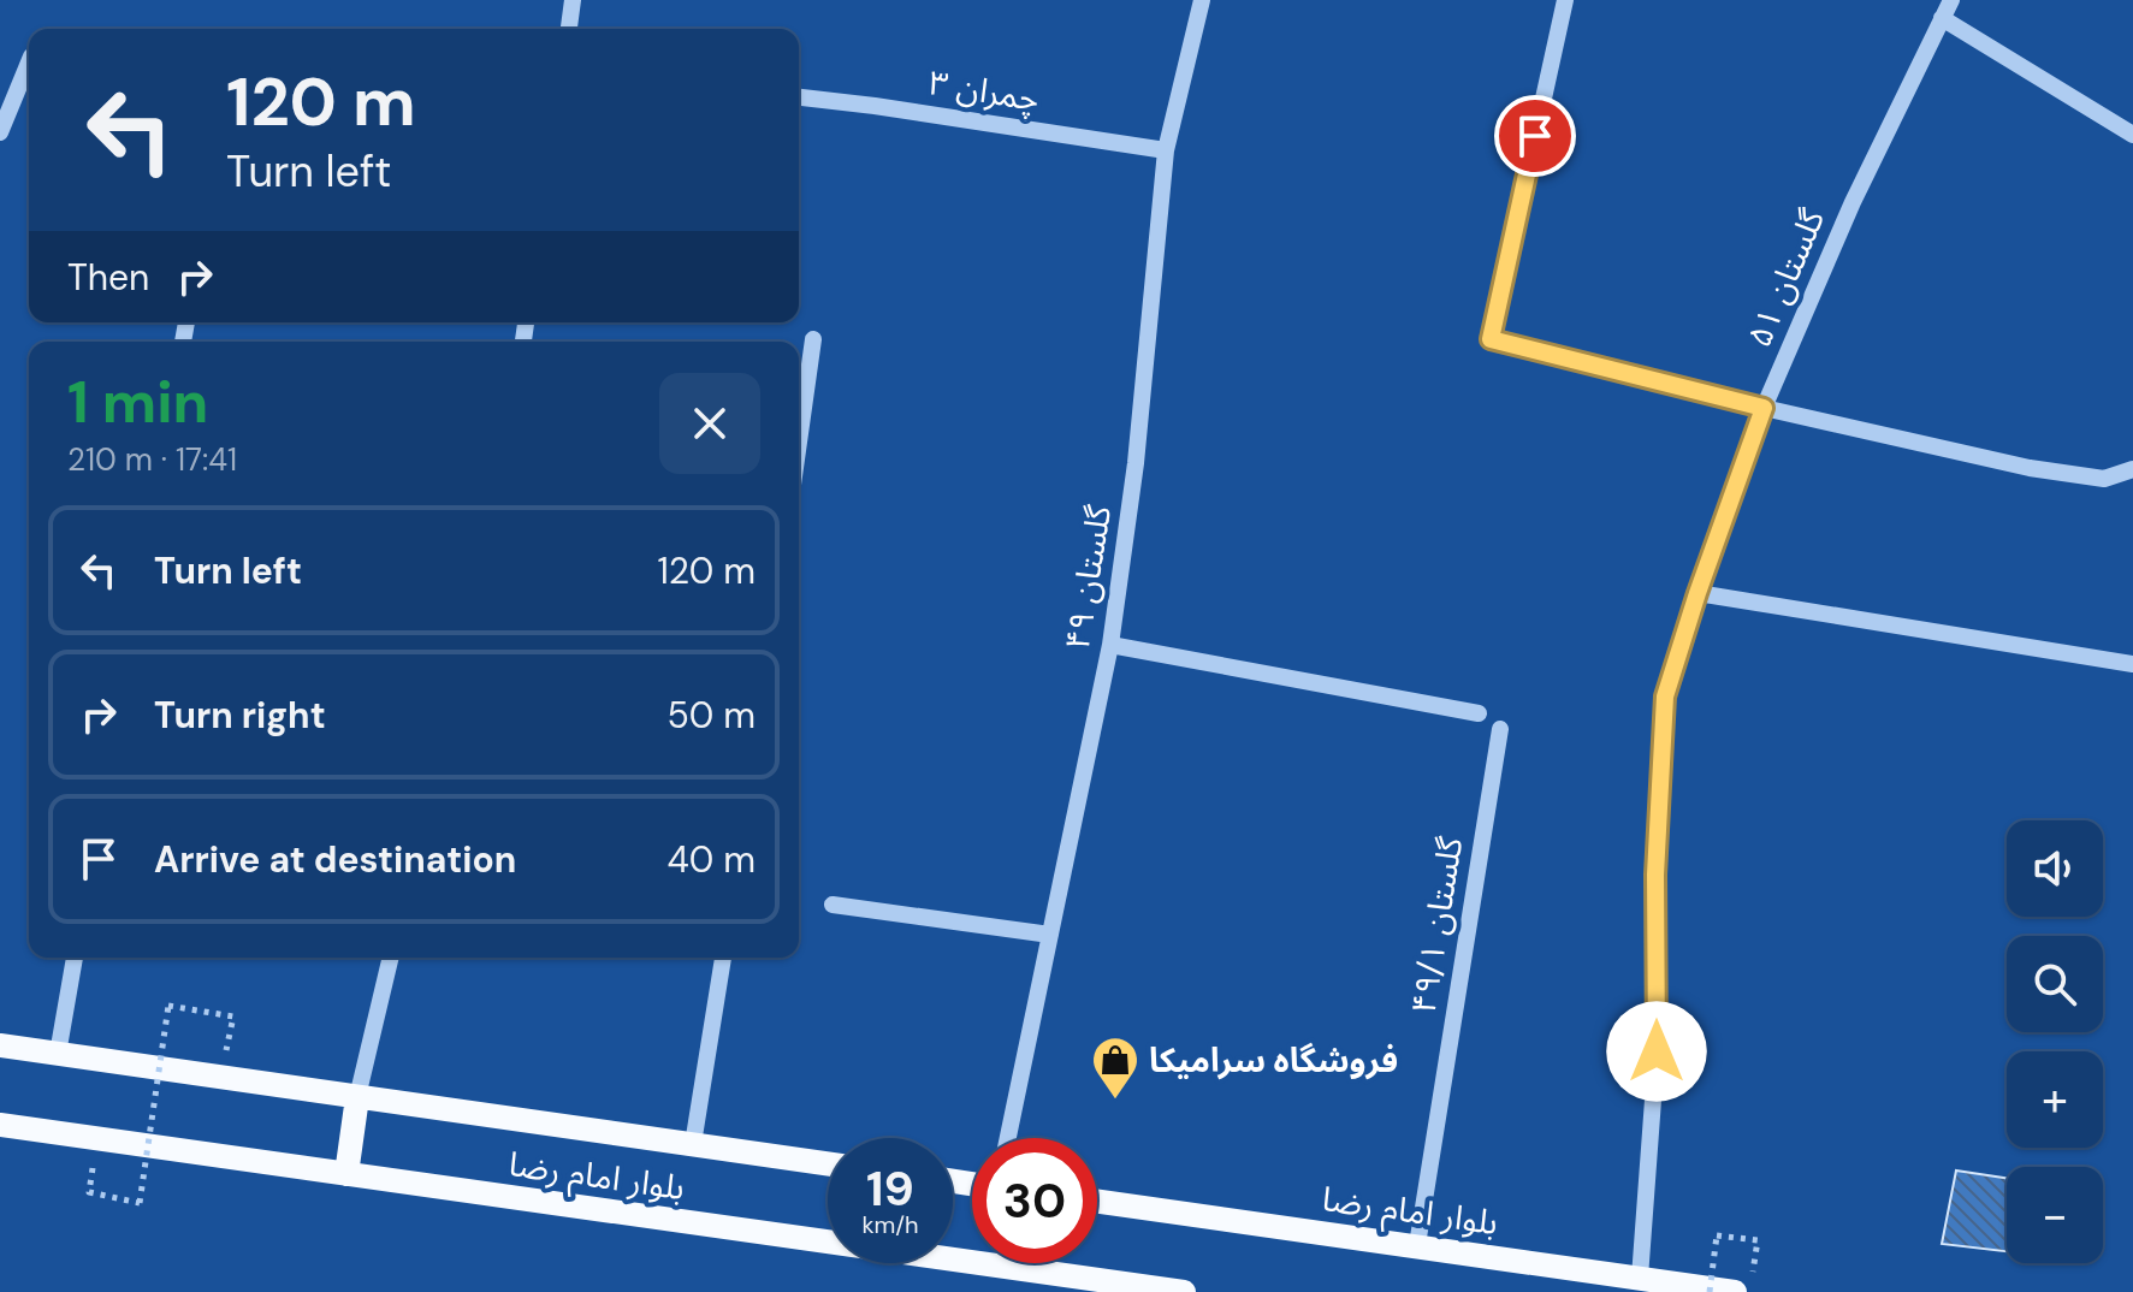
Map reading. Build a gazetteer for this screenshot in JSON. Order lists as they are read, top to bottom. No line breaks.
{"streets":{"main road":["بلوار امام رضا"],"street":["چمران ۳","گلستان ۵۱","گلستان ۴۹","گلستان ۴۹/۱"]},"crossings":[["چمران ۳","گلستان ۴۹"],["گلستان ۵۱","بلوار امام رضا"],["گلستان ۴۹/۱","بلوار امام رضا"]],"places":{"shop":["فروشگاه سراميكا"]},"page":{"turn":["120 m","Turn left"],"then":"Then","heading":["1 min","210 m · 17:41"],"list":[{"name":"Turn left","value":"120 m"},{"name":"Turn right","value":"50 m"},{"name":"Arrive at destination","value":"40 m"}],"map_buttons":["+","−"],"speed":"19 km/h","limit":"30"}}
